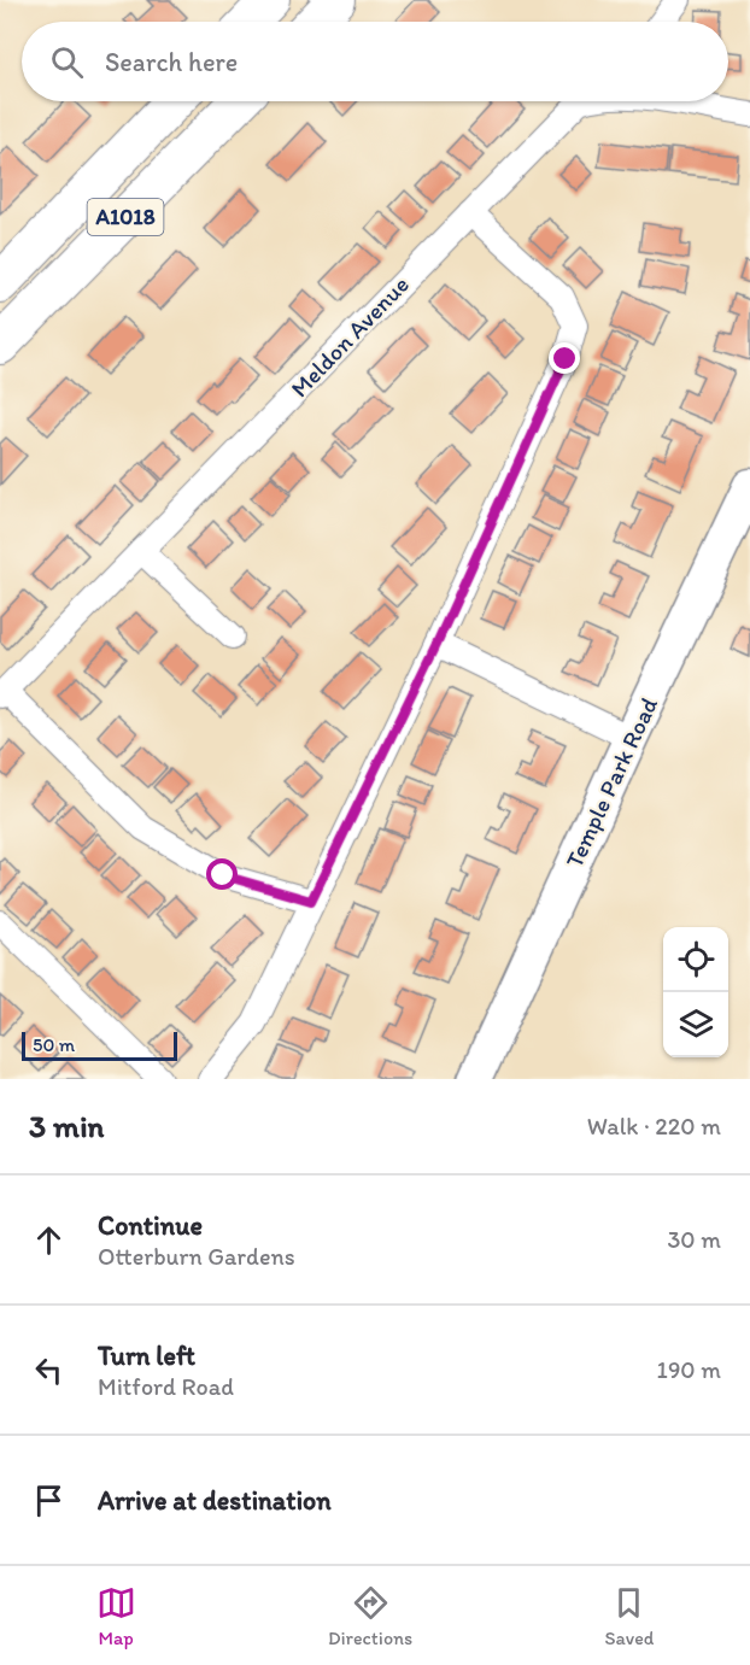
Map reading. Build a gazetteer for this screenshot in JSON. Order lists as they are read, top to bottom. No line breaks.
{"streets":{"main road":["A1018"],"street":["Meldon Avenue","Temple Park Road"]},"scale_bar":"50 m","page":{"search":"Search here","scale":"50 m","heading":["3 min","Walk · 220 m"],"list":[["Continue","Otterburn Gardens","30 m"],["Turn left","Mitford Road","190 m"],"Arrive at destination"],"nav":["Map","Directions","Saved"]}}
